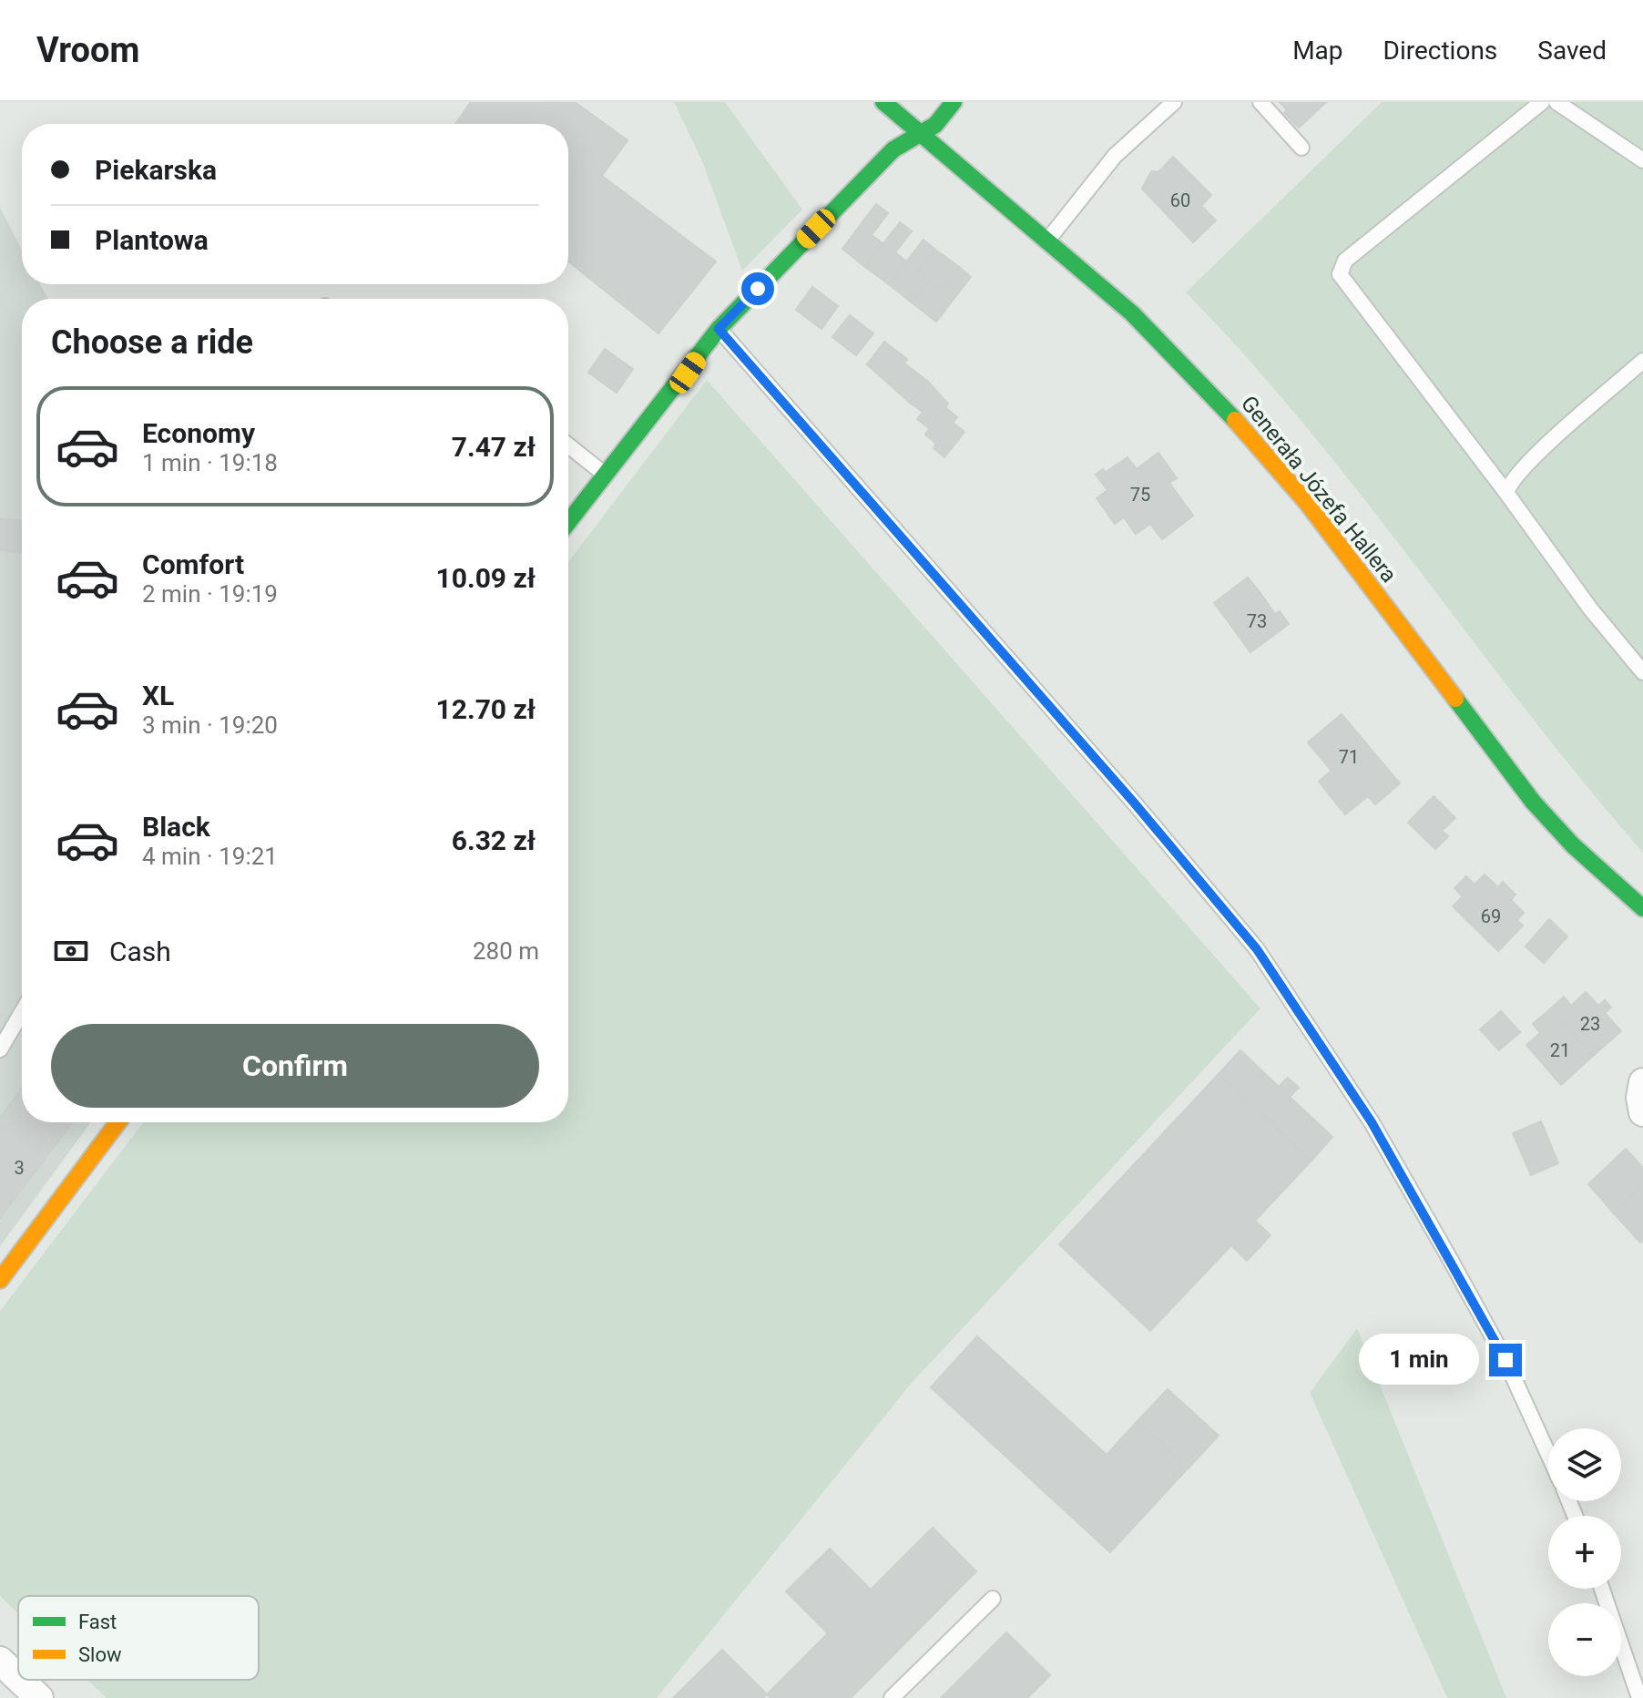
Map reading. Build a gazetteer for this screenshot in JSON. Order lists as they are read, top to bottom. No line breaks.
{"streets":{"street":["Generała Józefa Hallera"]},"house_numbers":["60","75","73","71","69","23","21","3"],"legend":["Fast","Slow"],"page":{"header":"Vroom","nav":["Map","Directions","Saved"],"banner":["Piekarska","Plantowa"],"heading":"Choose a ride","list":[{"name":"Economy","note":"1 min · 19:18","value":"7.47 zł"},{"name":"Comfort","note":"2 min · 19:19","value":"10.09 zł"},{"name":"XL","note":"3 min · 19:20","value":"12.70 zł"},{"name":"Black","note":"4 min · 19:21","value":"6.32 zł"}],"pay":["Cash","280 m"],"buttons":"Confirm","bubble":"1 min","map_buttons":["+","−"]}}
